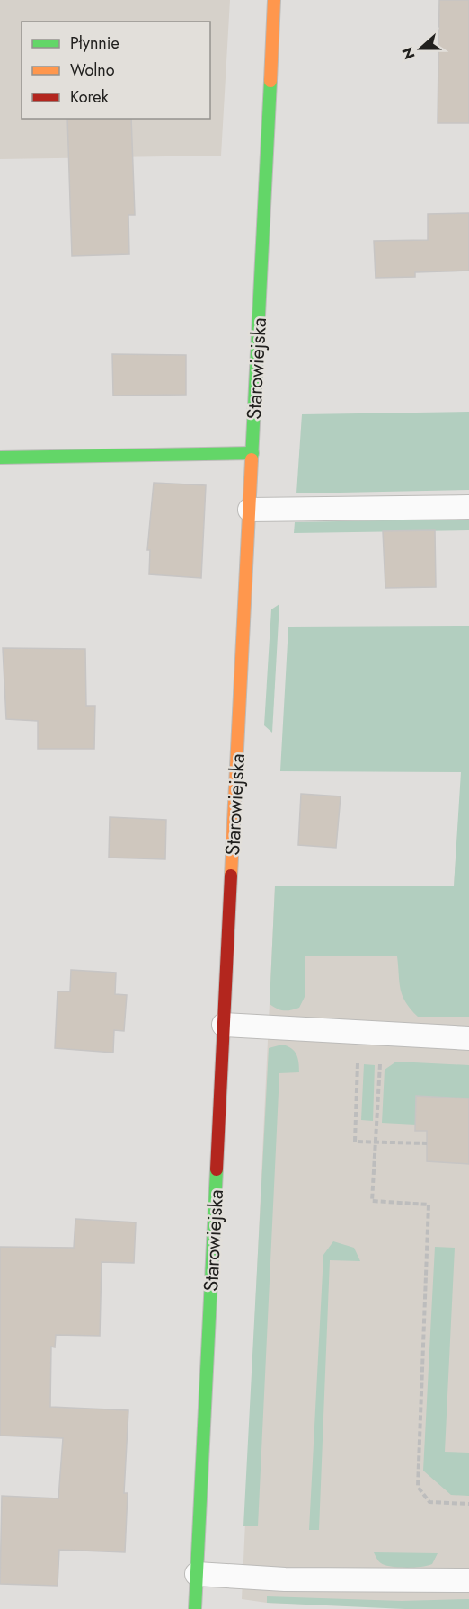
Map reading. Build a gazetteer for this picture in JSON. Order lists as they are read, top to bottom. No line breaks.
{"streets":{"main road":["Starowiejska"]},"legend":["Płynnie","Wolno","Korek"],"north":"left"}
